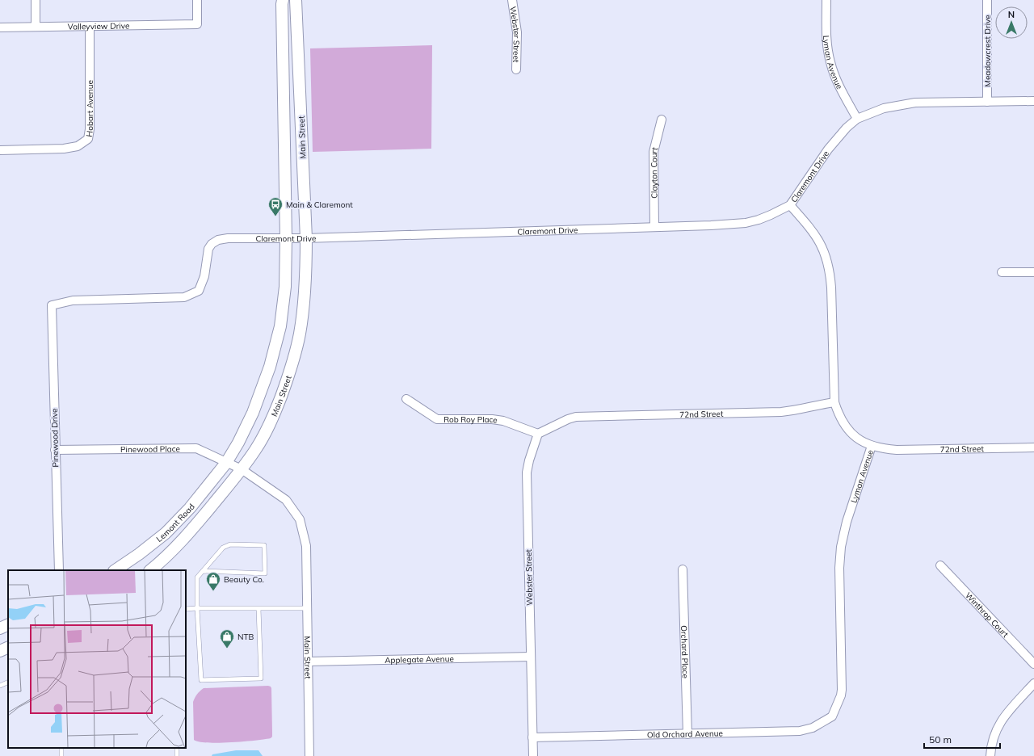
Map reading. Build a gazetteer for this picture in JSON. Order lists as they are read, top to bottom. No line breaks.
{"streets":{"main road":["Main Street","Lemont Road"],"street":["Valleyview Drive","Webster Street","Meadowcrest Drive","Lyman Avenue","Hobart Avenue","Clayton Court","Claremont Drive","72nd Street","Rob Roy Place","Pinewood Drive","Pinewood Place","Winthrop Court","Orchard Place","Applegate Avenue","Old Orchard Avenue"]},"crossings":[["Valleyview Drive","Hobart Avenue"],["Webster Street","72nd Street"],["Webster Street","Rob Roy Place"],["Webster Street","Applegate Avenue"],["Webster Street","Old Orchard Avenue"],["Meadowcrest Drive","Claremont Drive"],["Lyman Avenue","Claremont Drive"],["Lyman Avenue","72nd Street"],["Lyman Avenue","Old Orchard Avenue"],["Main Street","Claremont Drive"],["Main Street","Pinewood Place"],["Main Street","Lemont Road"],["Main Street","Applegate Avenue"],["Clayton Court","Claremont Drive"],["Claremont Drive","Pinewood Drive"],["72nd Street","Rob Roy Place"],["Pinewood Drive","Pinewood Place"],["Pinewood Place","Lemont Road"],["Orchard Place","Old Orchard Avenue"]],"places":{"bus stop":["Main & Claremont"],"shop":["Beauty Co.","NTB"]},"scale_bar":"50 m","north":"top"}
